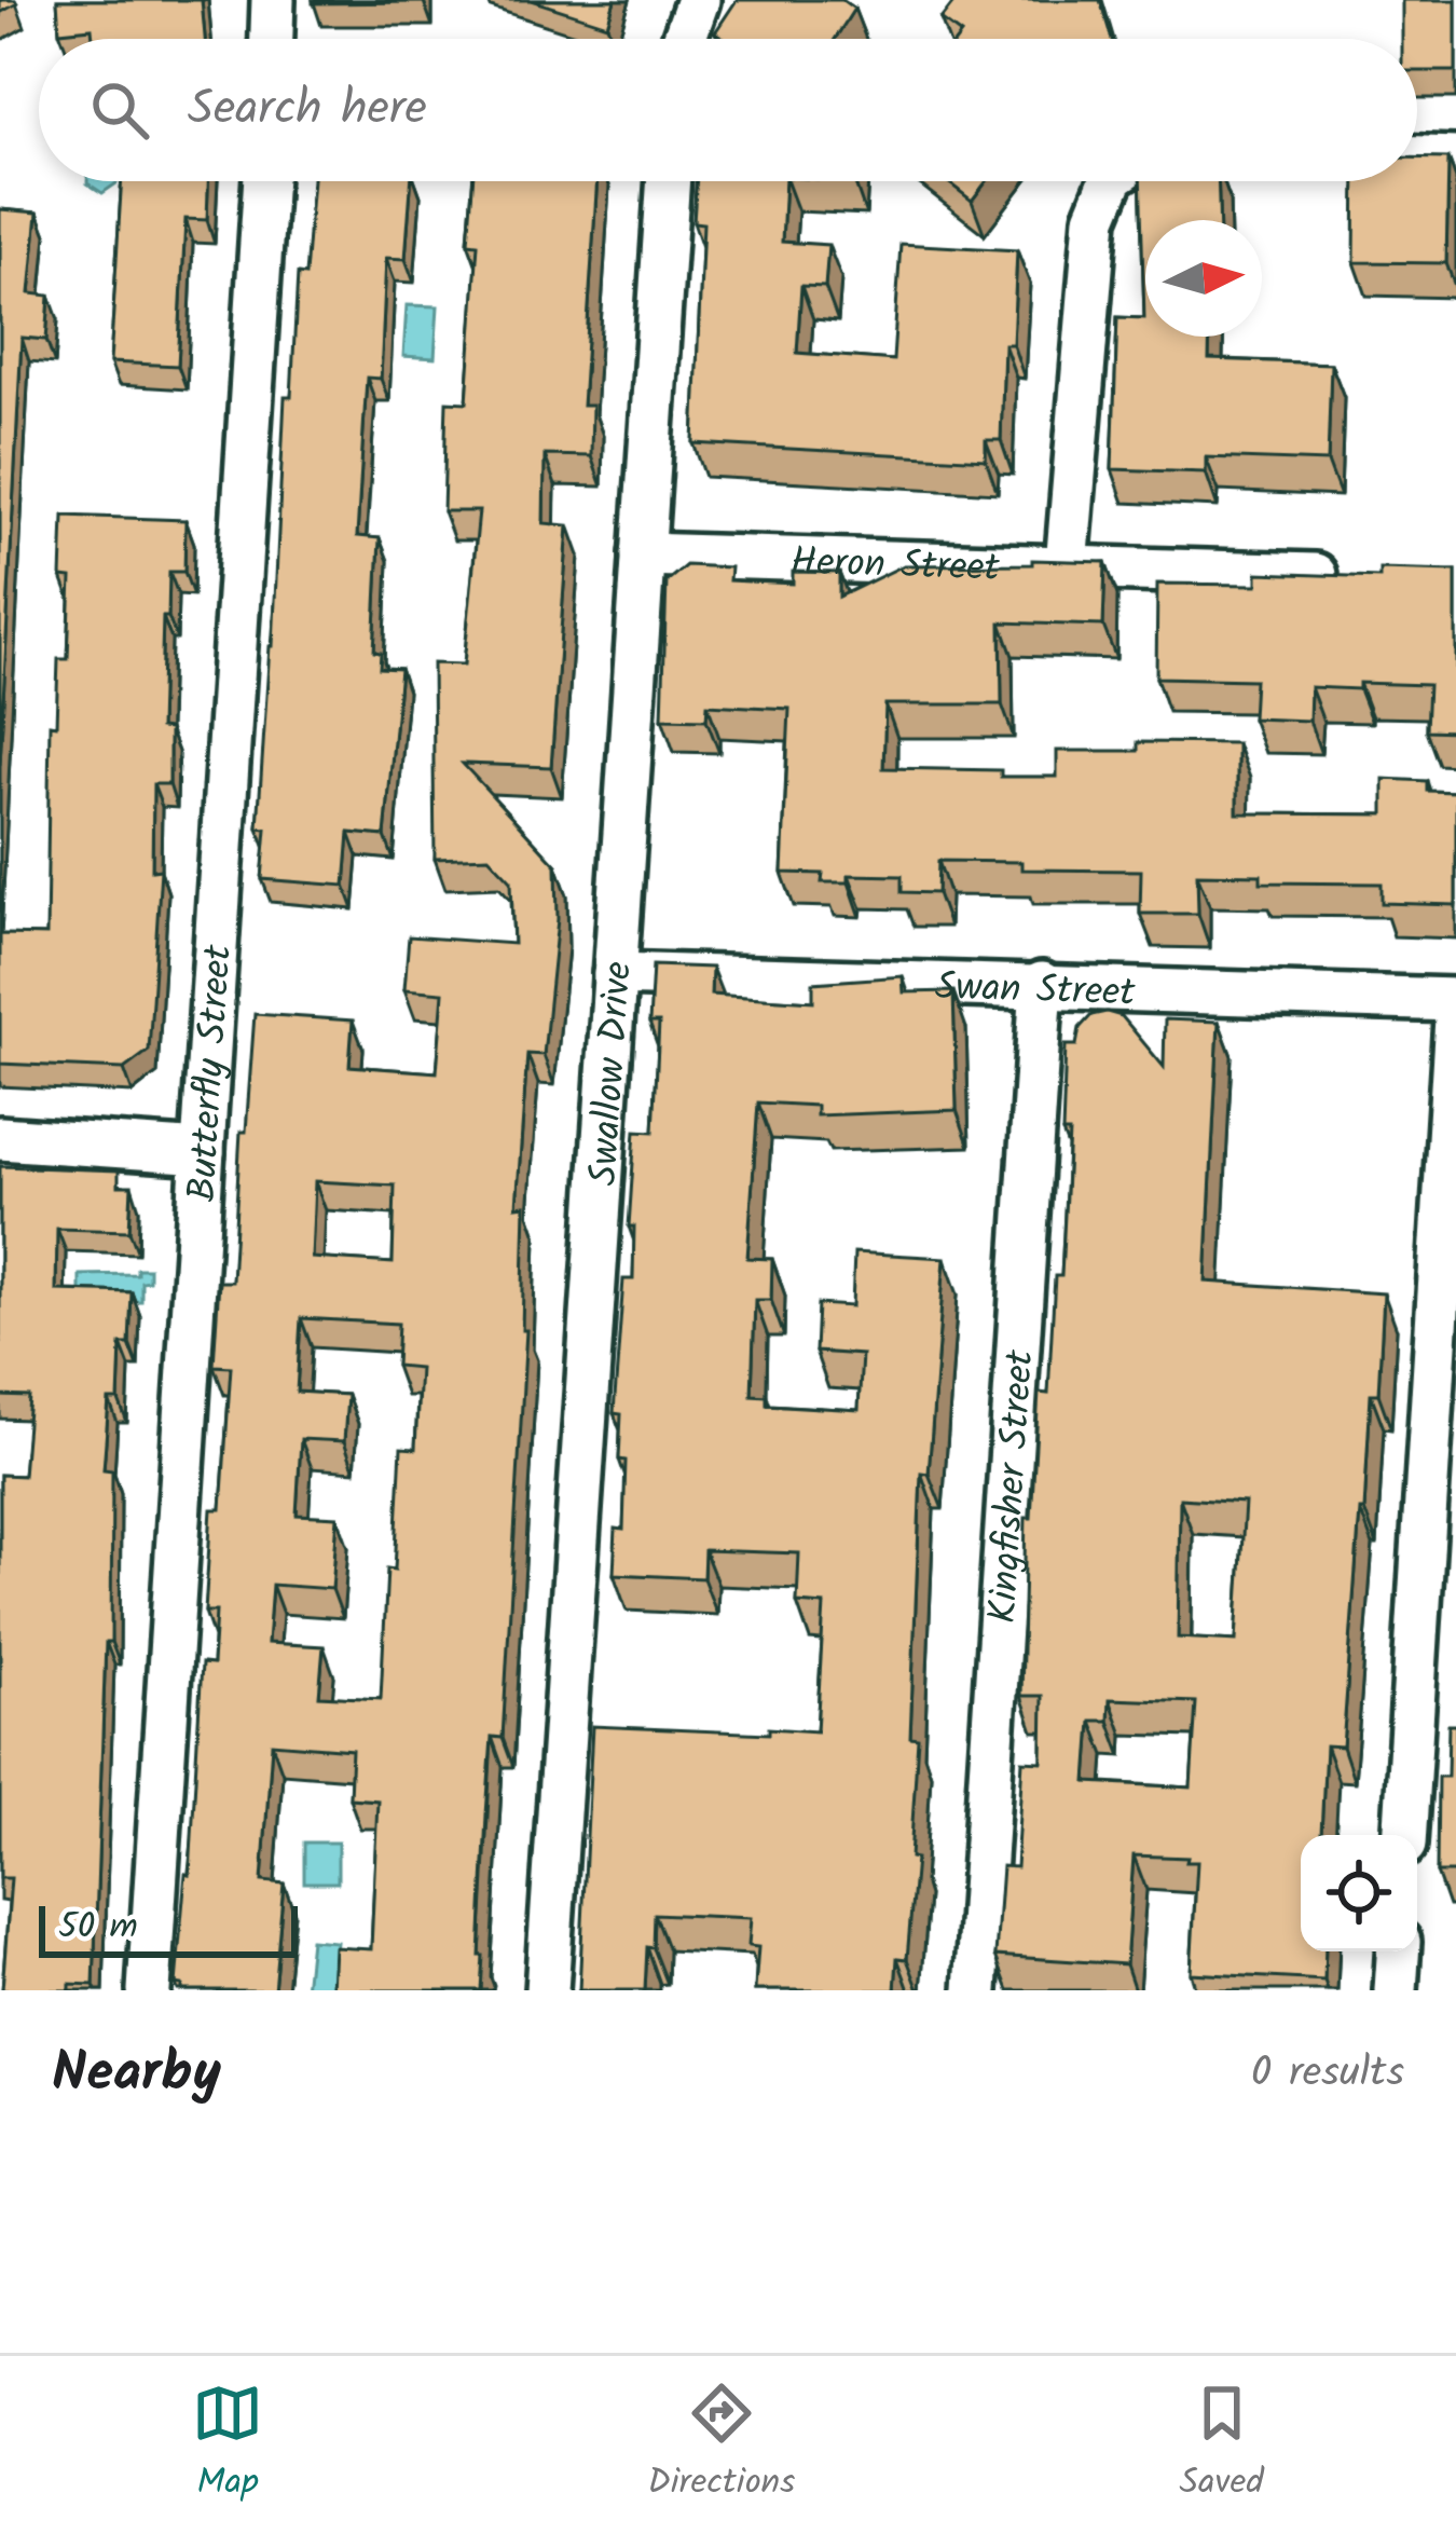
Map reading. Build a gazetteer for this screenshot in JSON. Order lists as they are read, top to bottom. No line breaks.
{"streets":{"street":["Heron Street","Swan Street","Butterfly Street","Swallow Drive","Kingfisher Street"]},"crossings":[["Heron Street","Swallow Drive"],["Swan Street","Swallow Drive"],["Swan Street","Kingfisher Street"]],"scale_bar":"50 m","north":"right","page":{"search":"Search here","scale":"50 m","heading":["Nearby","0 results"],"nav":["Map","Directions","Saved"]}}
